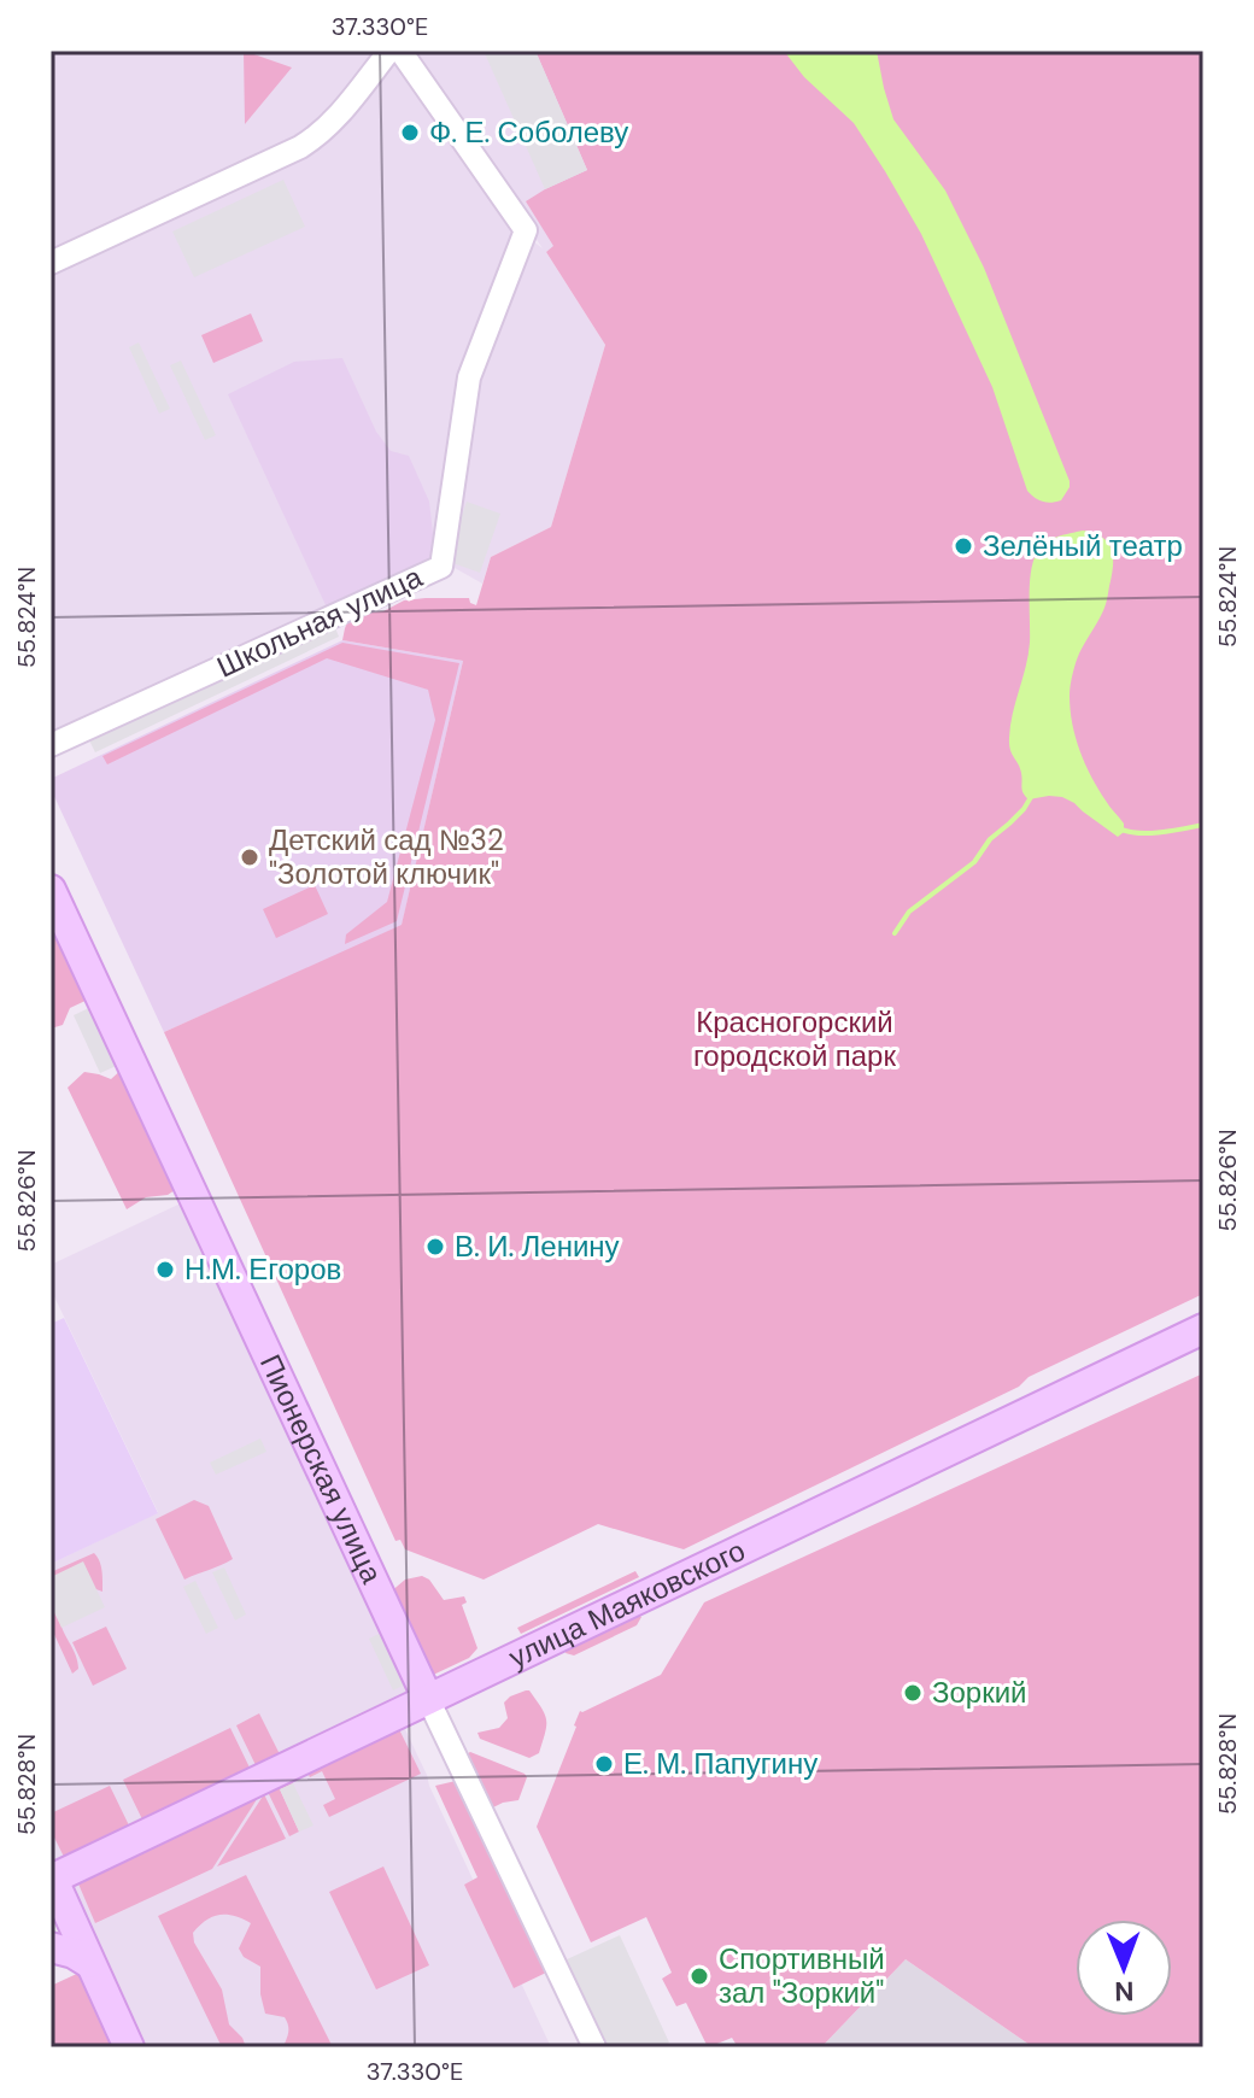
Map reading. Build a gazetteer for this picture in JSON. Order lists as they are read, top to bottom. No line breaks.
{"streets":{"street":["Школьная улица","Пионерская улица","улица Маяковского"]},"crossings":[["Пионерская улица","улица Маяковского"]],"parks":["Красногорский городской парк"],"places":["Ф. Е. Соболеву","Зелёный театр","Детский сад №32 \"Золотой ключик\"","В. И. Ленину","Н.М. Егоров","Зоркий","Е. М. Папугину","Спортивный зал \"Зоркий\""],"north":"bottom","coordinates":["37.330°E","55.824°N","55.826°N","55.828°N"]}
